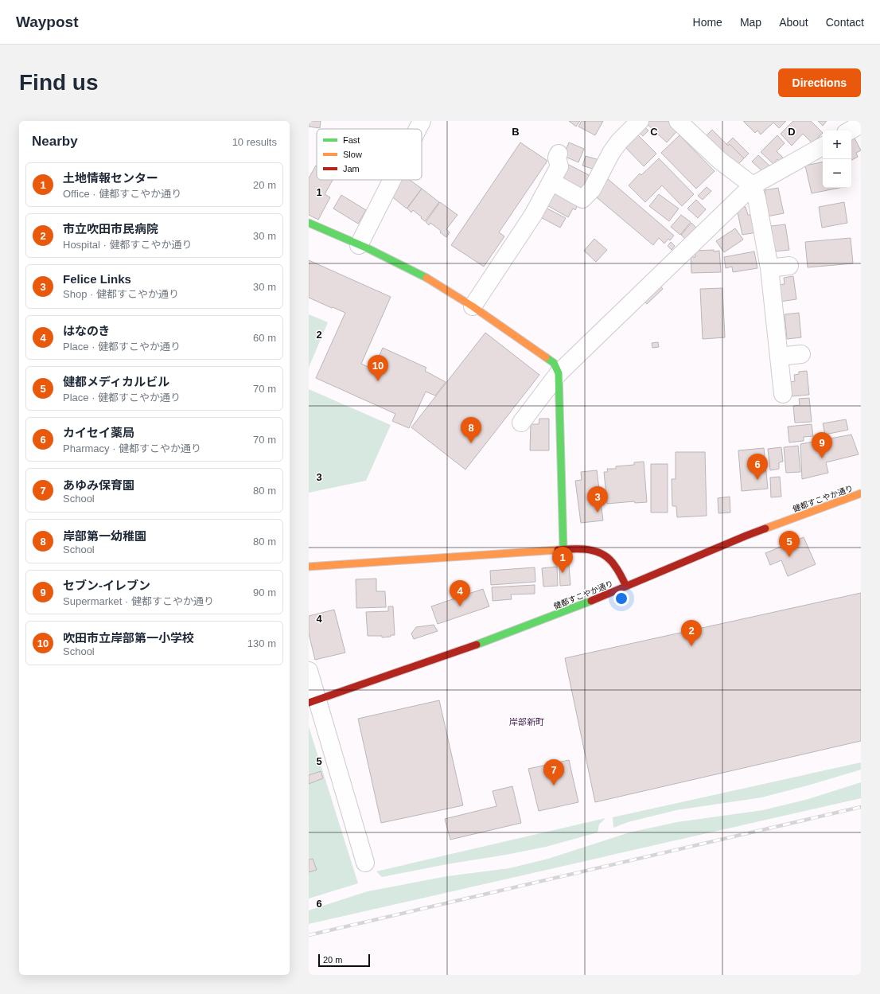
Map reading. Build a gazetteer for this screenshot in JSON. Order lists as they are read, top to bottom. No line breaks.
{"streets":{"street":["健都すこやか通り"]},"districts":["岸部新町"],"legend":["Fast","Slow","Jam"],"scale_bar":"20 m","page":{"header":"Waypost","nav":["Home","Map","About","Contact"],"buttons":"Directions","title":"Find us","heading":["Nearby","10 results"],"map_buttons":["+","−"],"list":[{"mark":"1","name":"土地情報センター","note":"Office · 健都すこやか通り","value":"20 m"},{"mark":"2","name":"市立吹田市民病院","note":"Hospital · 健都すこやか通り","value":"30 m"},{"mark":"3","name":"Felice Links","note":"Shop · 健都すこやか通り","value":"30 m"},{"mark":"4","name":"はなのき","note":"Place · 健都すこやか通り","value":"60 m"},{"mark":"5","name":"健都メディカルビル","note":"Place · 健都すこやか通り","value":"70 m"},{"mark":"6","name":"カイセイ薬局","note":"Pharmacy · 健都すこやか通り","value":"70 m"},{"mark":"7","name":"あゆみ保育園","note":"School","value":"80 m"},{"mark":"8","name":"岸部第一幼稚園","note":"School","value":"80 m"},{"mark":"9","name":"セブン-イレブン","note":"Supermarket · 健都すこやか通り","value":"90 m"},{"mark":"10","name":"吹田市立岸部第一小学校","note":"School","value":"130 m"}],"pins":["10","8","9","6","3","5","1","4","2","7"],"scale":"20 m"},"grid":{"columns":["B","C","D"],"rows":["1","2","3","4","5","6"]}}
